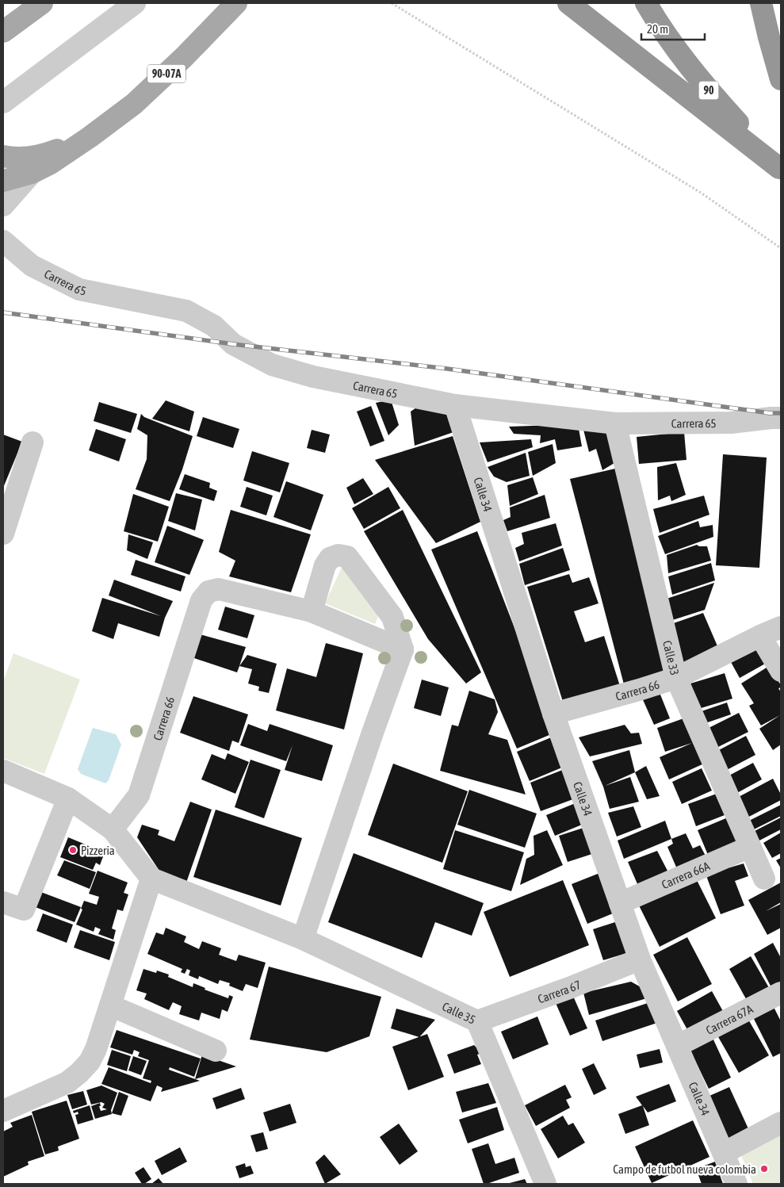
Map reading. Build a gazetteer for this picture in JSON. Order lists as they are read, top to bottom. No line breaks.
{"streets":{"highway":["90"],"main road":["90-07A"],"street":["Carrera 65","Calle 34","Calle 33","Carrera 66","Carrera 66A","Carrera 67","Calle 35","Carrera 67A"]},"crossings":[["Carrera 65","Calle 34"],["Carrera 65","Calle 33"],["Calle 34","Carrera 66"],["Calle 34","Carrera 66A"],["Calle 34","Carrera 67"],["Calle 34","Carrera 67A"],["Calle 33","Carrera 66"],["Calle 33","Carrera 66A"],["Carrera 67","Calle 35"]],"places":["Pizzeria","Campo de futbol nueva colombia"],"scale_bar":"20 m"}
